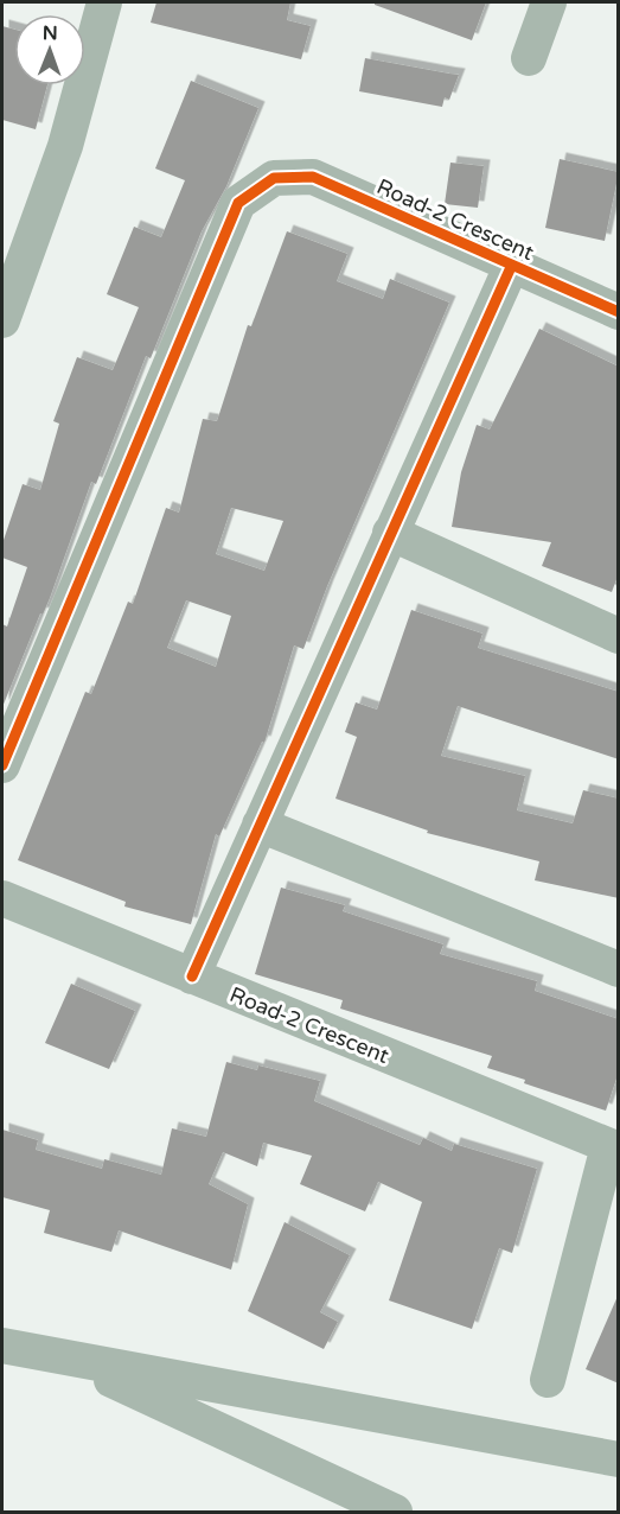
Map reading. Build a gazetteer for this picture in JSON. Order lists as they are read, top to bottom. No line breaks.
{"streets":{"street":["Road-2 Crescent"]},"north":"top"}
